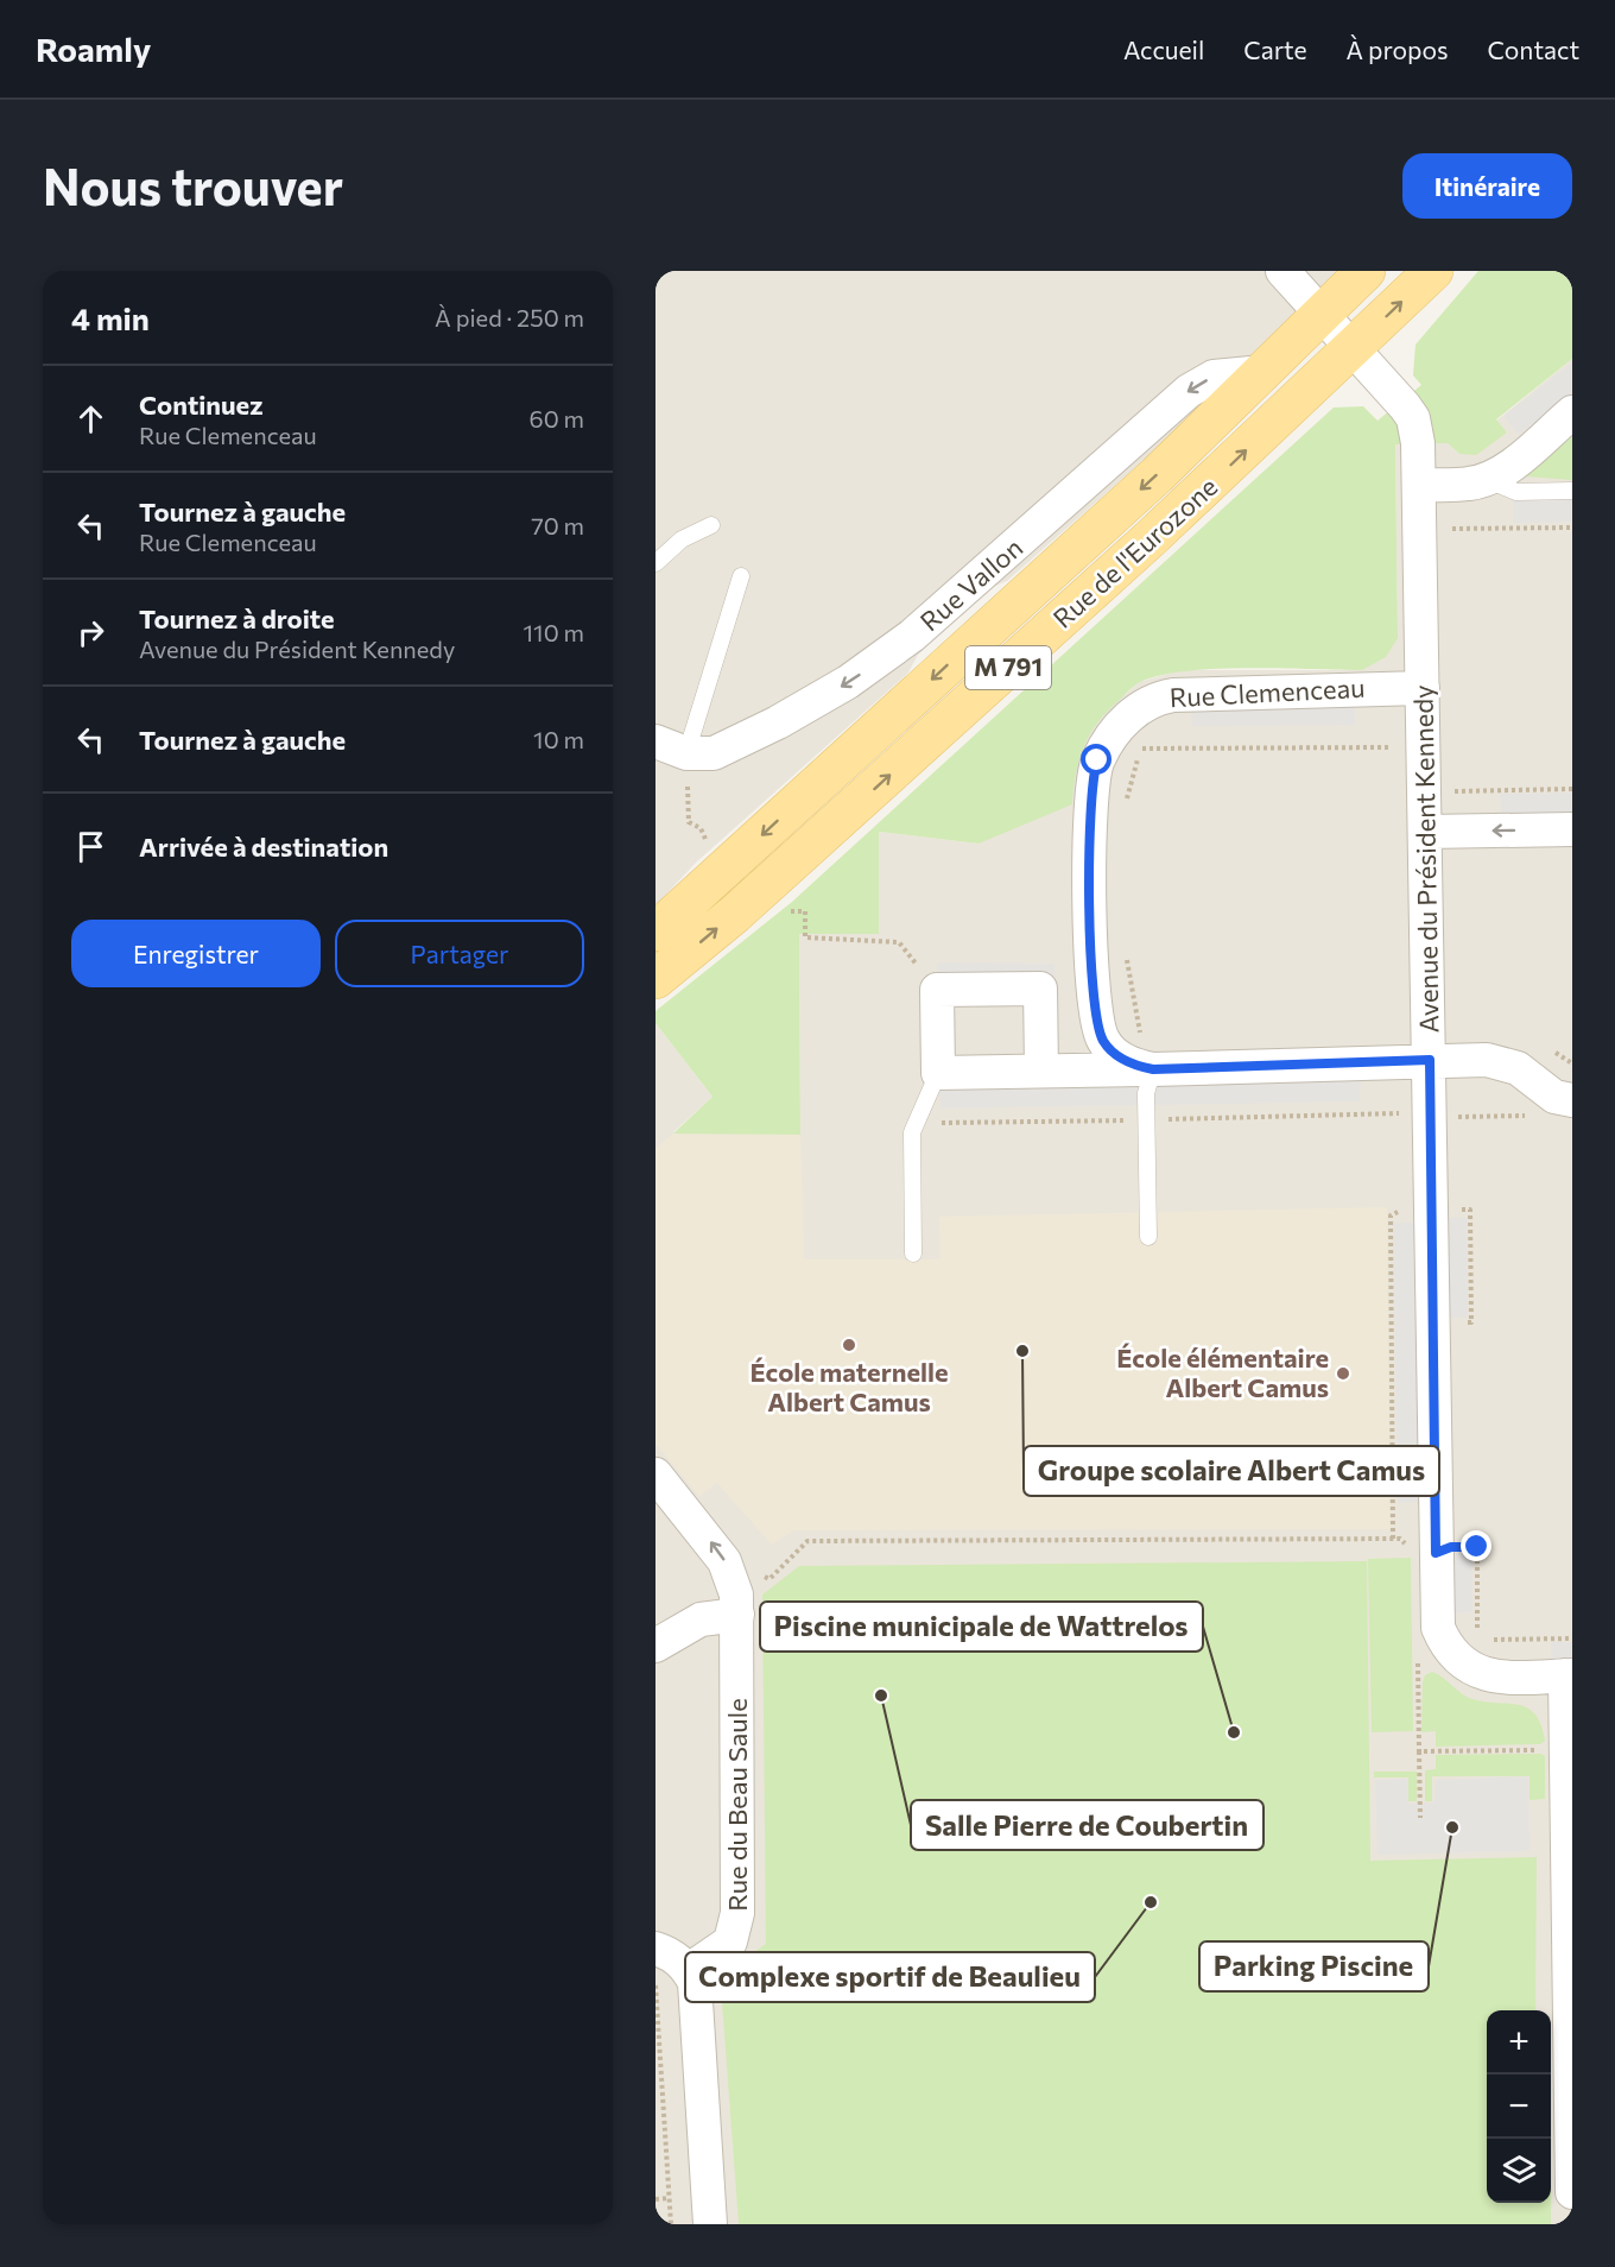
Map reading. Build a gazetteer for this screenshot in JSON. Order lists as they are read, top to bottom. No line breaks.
{"streets":{"main road":["Rue de l'Eurozone","M 791"],"street":["Rue Vallon","Rue Clemenceau","Avenue du Président Kennedy","Rue du Beau Saule"]},"crossings":[["Rue de l'Eurozone","Rue Vallon"],["Rue de l'Eurozone","M 791"],["Rue de l'Eurozone","Avenue du Président Kennedy"],["M 791","Avenue du Président Kennedy"],["Rue Clemenceau","Avenue du Président Kennedy"]],"one_way":["Rue Vallon"],"places":["École maternelle Albert Camus","Groupe scolaire Albert Camus","École élémentaire Albert Camus","Salle Pierre de Coubertin","Piscine municipale de Wattrelos","Parking Piscine","Complexe sportif de Beaulieu"],"page":{"header":"Roamly","nav":["Accueil","Carte","À propos","Contact"],"buttons":["Itinéraire",["Enregistrer","Partager"]],"title":"Nous trouver","heading":["4 min","À pied · 250 m"],"list":[["Continuez","Rue Clemenceau","60 m"],["Tournez à gauche","Rue Clemenceau","70 m"],["Tournez à droite","Avenue du Président Kennedy","110 m"],["Tournez à gauche","10 m"],"Arrivée à destination"],"map_buttons":["+","−"]}}
